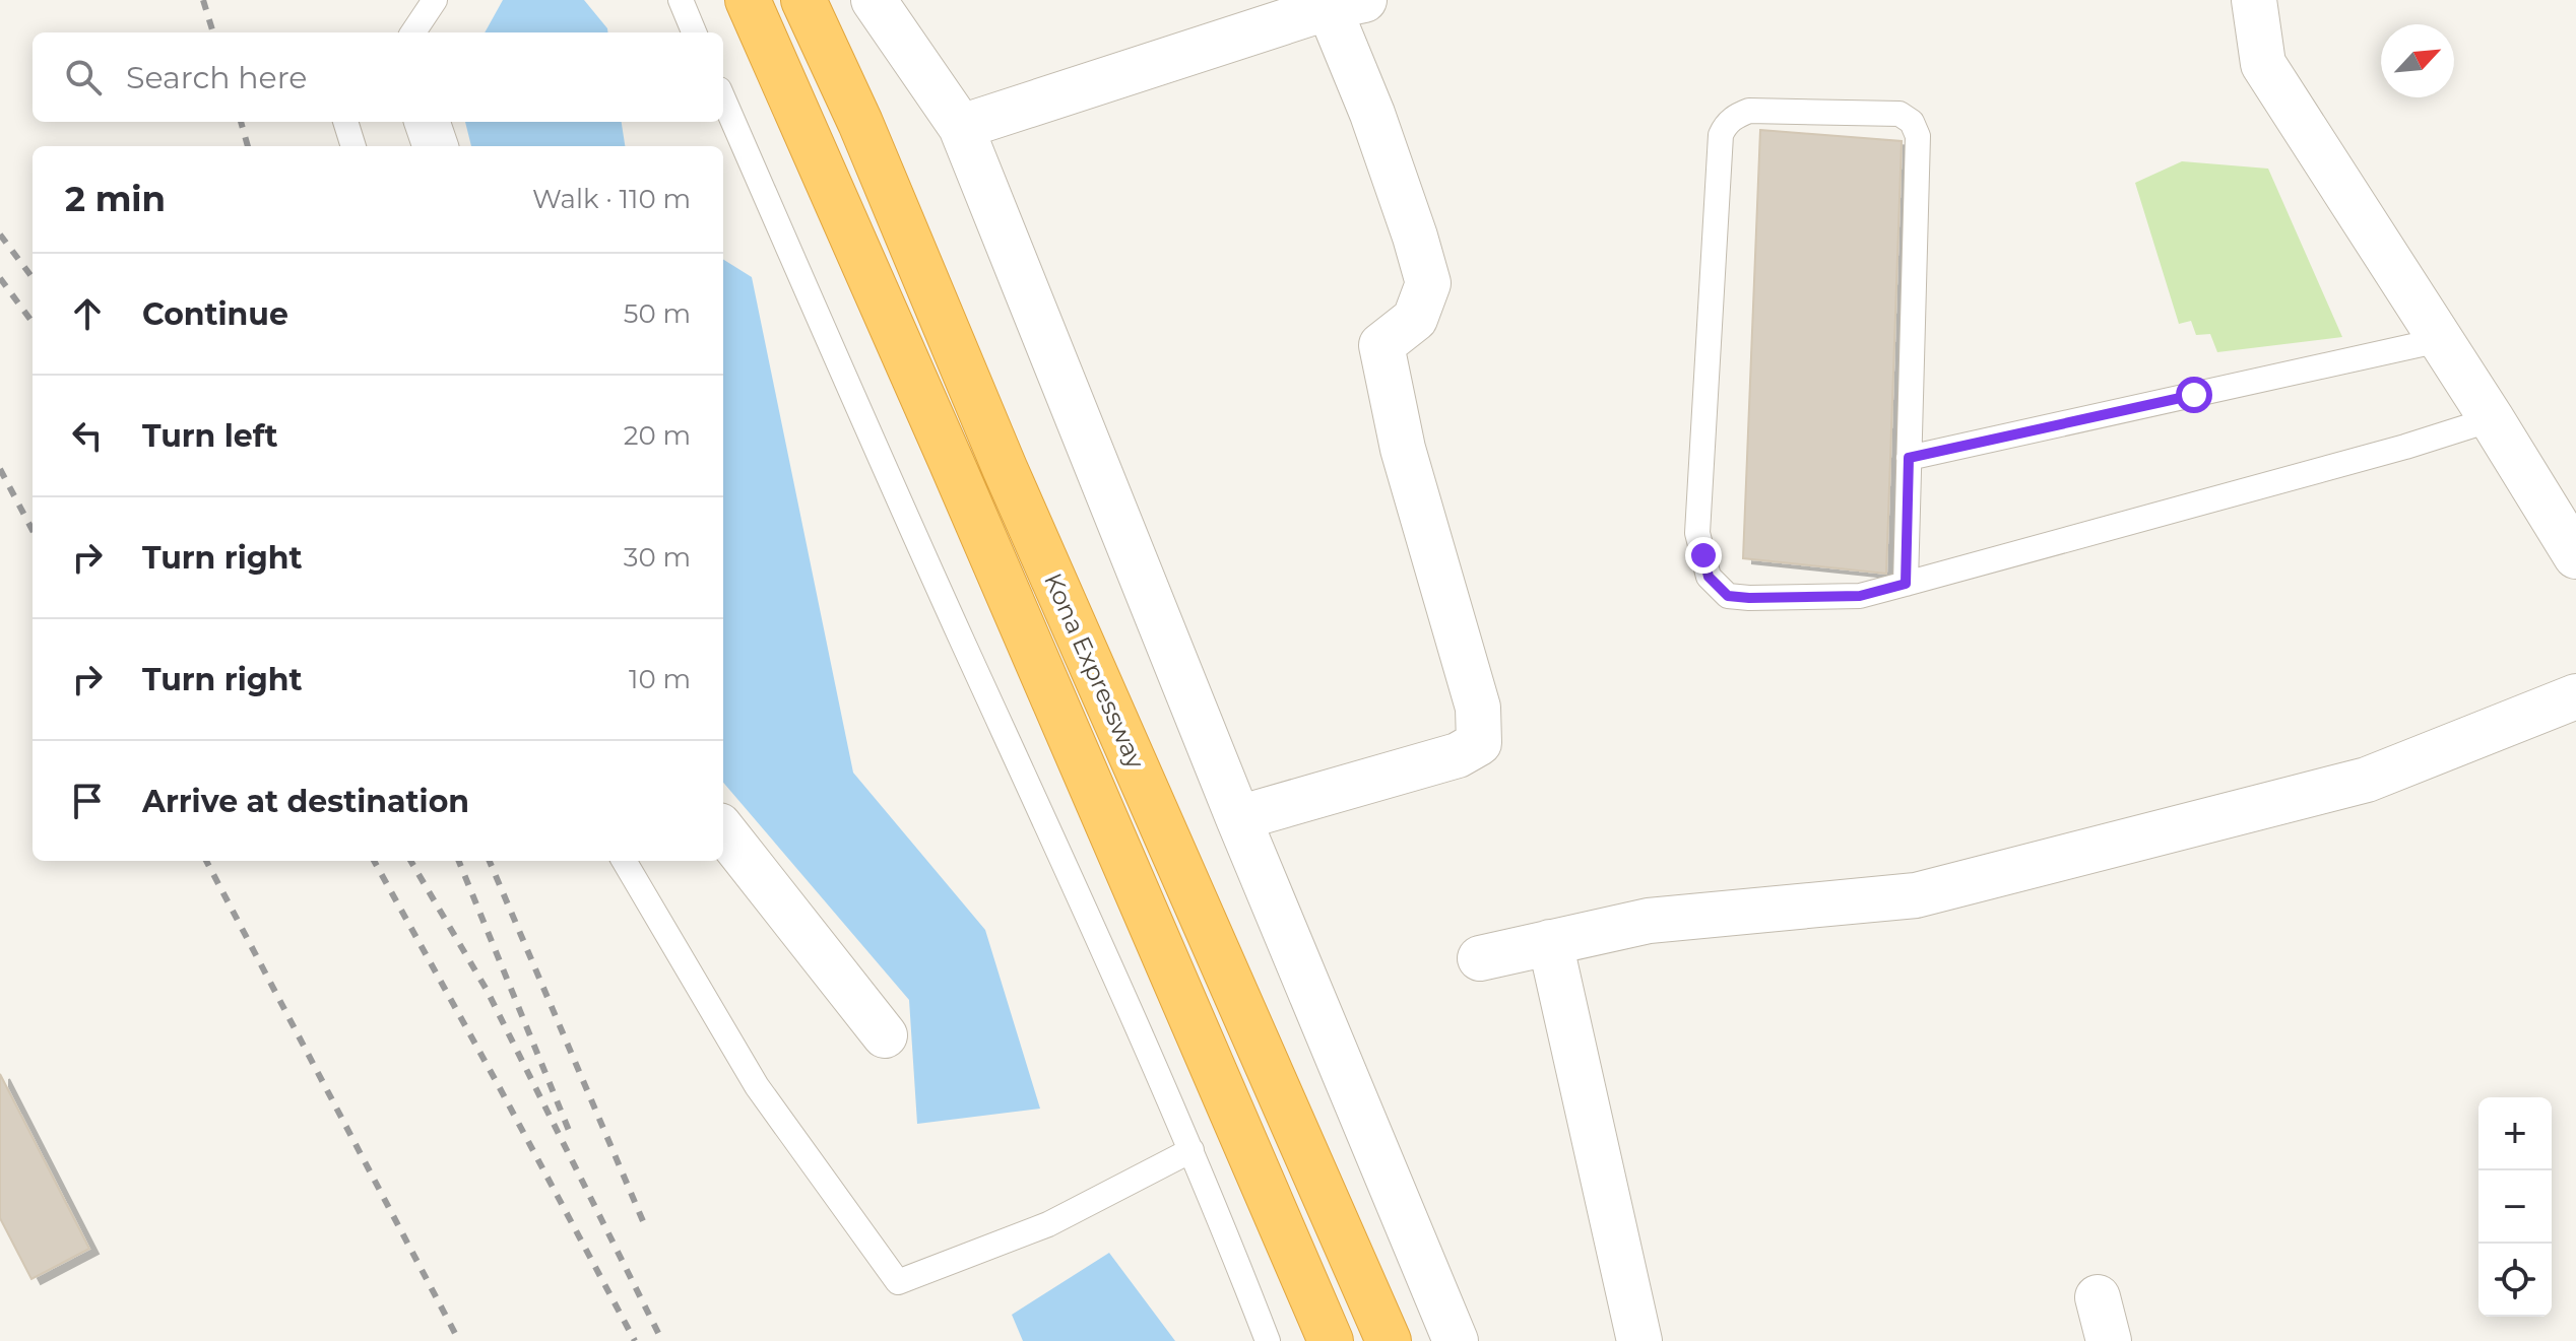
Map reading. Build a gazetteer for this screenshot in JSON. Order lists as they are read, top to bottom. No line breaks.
{"streets":{"highway":["Kona Expressway"]},"north":"top right","page":{"search":"Search here","heading":["2 min","Walk · 110 m"],"list":[["Continue","50 m"],["Turn left","20 m"],["Turn right","30 m"],["Turn right","10 m"],"Arrive at destination"],"map_buttons":["+","−"]}}
